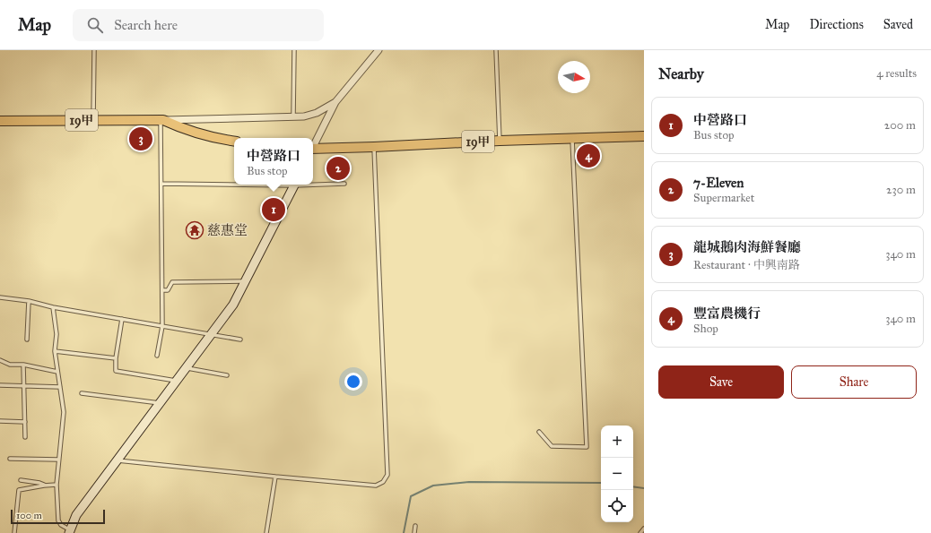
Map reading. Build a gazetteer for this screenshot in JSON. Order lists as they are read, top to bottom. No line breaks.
{"streets":{"main road":["19甲"]},"places":{"temple":["慈惠堂"]},"scale_bar":"100 m","north":"right","page":{"header":"Map","search":"Search here","nav":["Map","Directions","Saved"],"heading":["Nearby","4 results"],"list":[{"mark":"1","name":"中營路口","note":"Bus stop","value":"200 m"},{"mark":"2","name":"7-Eleven","note":"Supermarket","value":"230 m"},{"mark":"3","name":"龍城鵝肉海鮮餐廳","note":"Restaurant · 中興南路","value":"340 m"},{"mark":"4","name":"豐富農機行","note":"Shop","value":"340 m"}],"pins":["3","4","2","1"],"popup":["中營路口","Bus stop"],"buttons":["Save","Share"],"map_buttons":["+","−"],"scale":"100 m"}}
